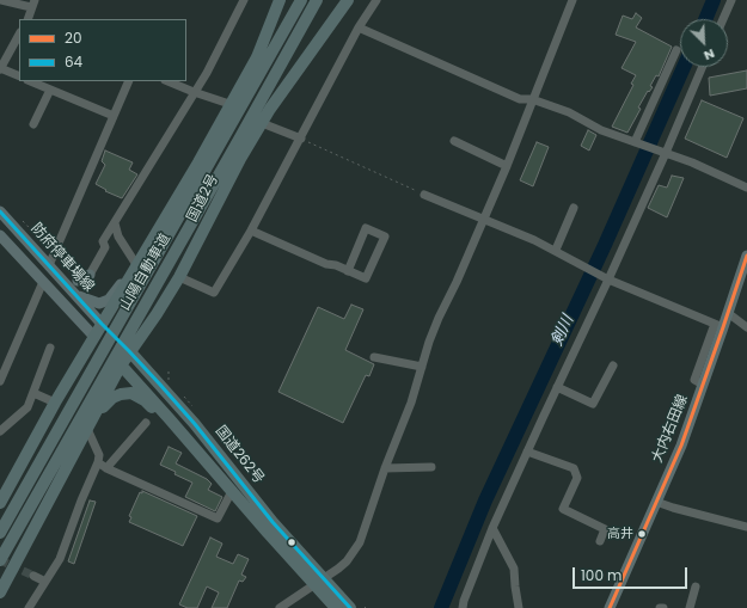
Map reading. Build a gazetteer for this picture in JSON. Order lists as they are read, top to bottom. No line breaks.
{"streets":{"highway":["国道2号","山陽自動車道","国道262号"],"main road":["防府停車場線","大内右田線"]},"crossings":[["国道2号","防府停車場線"],["国道2号","国道262号"],["防府停車場線","国道262号"]],"water":["剣川"],"places":["高井"],"lines":["transit line 64","transit line 20"],"legend":["20","64"],"scale_bar":"100 m","north":"bottom right"}
